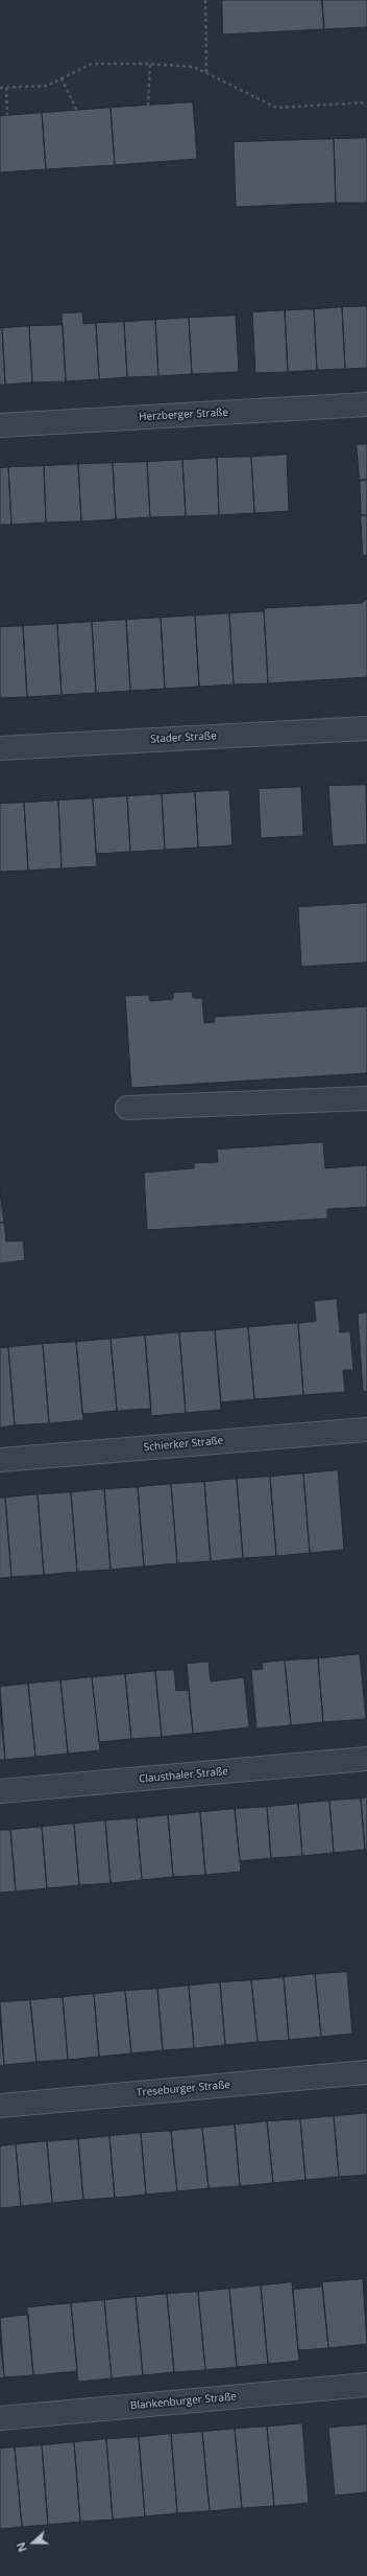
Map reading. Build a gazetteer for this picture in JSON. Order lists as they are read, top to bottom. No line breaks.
{"streets":{"street":["Herzberger Straße","Stader Straße","Schierker Straße","Clausthaler Straße","Treseburger Straße","Blankenburger Straße"]},"north":"left"}
